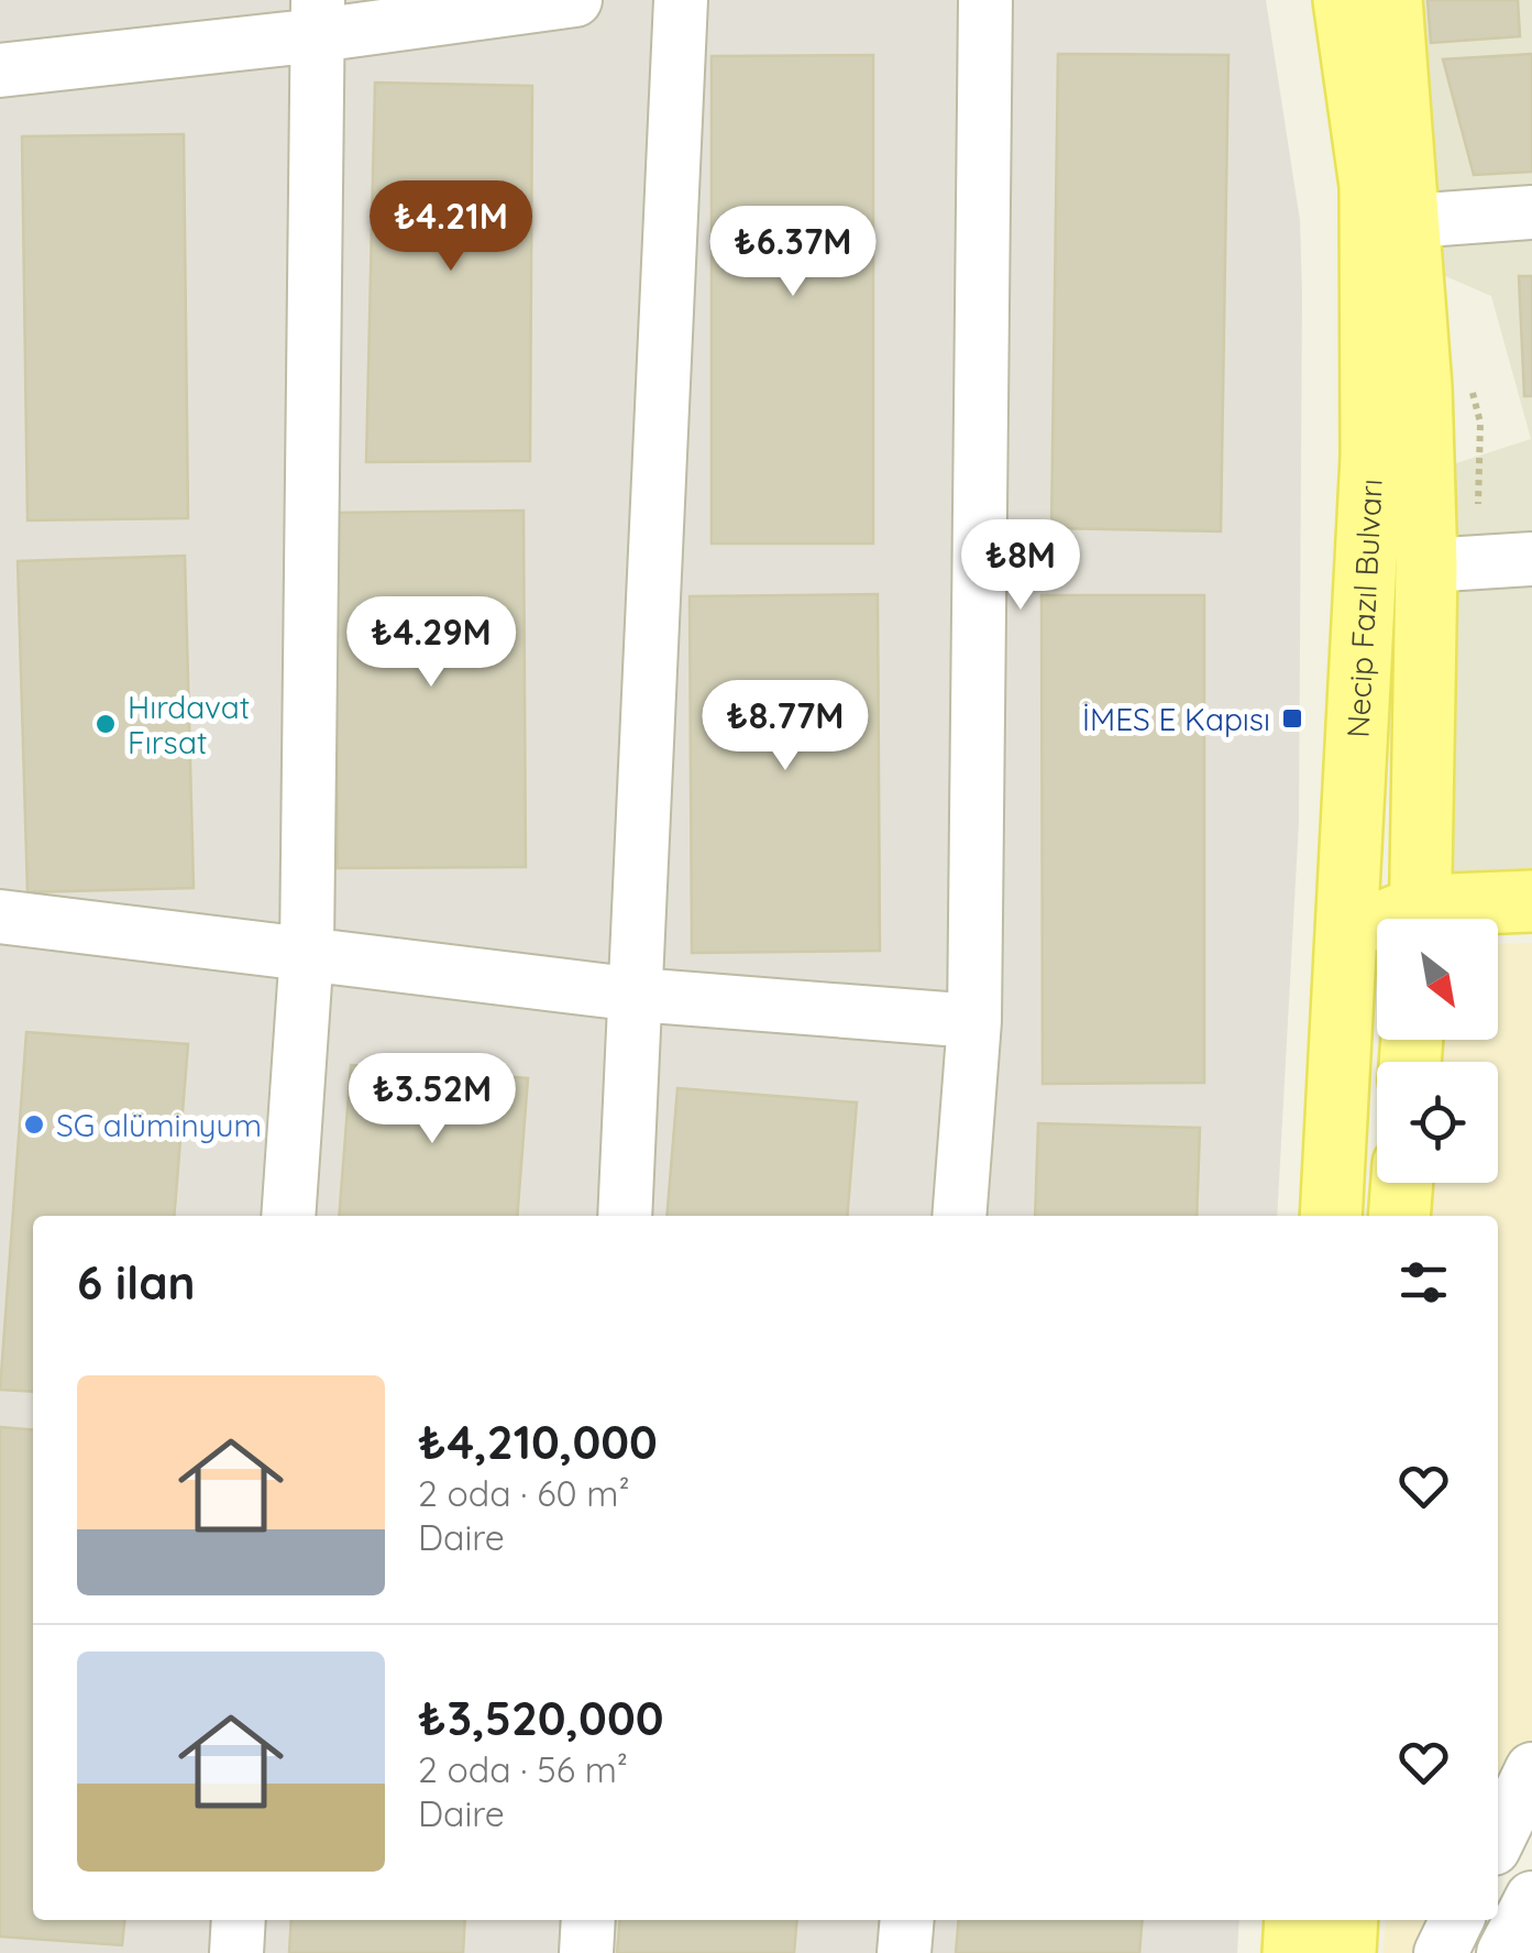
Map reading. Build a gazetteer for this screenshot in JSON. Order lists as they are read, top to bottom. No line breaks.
{"streets":{"main road":["Necip Fazıl Bulvarı"]},"places":{"transit":["İMES E Kapısı"],"other":["Hırdavat Fırsat","SG alüminyum"]},"north":"bottom right","page":{"price":["₺4.21M","₺6.37M","₺8M","₺4.29M","₺8.77M","₺3.52M"],"heading":"6 ilan","list":[{"name":"₺4,210,000","note":"2 oda · 60 m² · Daire"},{"name":"₺3,520,000","note":"2 oda · 56 m² · Daire"}]}}
